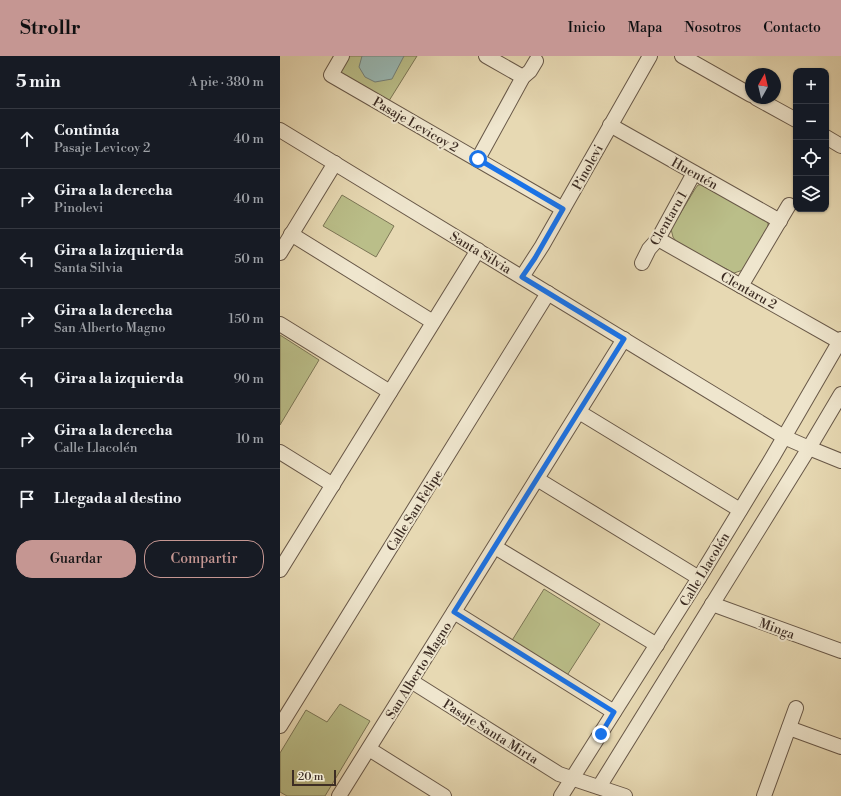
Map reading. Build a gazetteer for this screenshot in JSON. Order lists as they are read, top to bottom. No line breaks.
{"streets":{"street":["Pasaje Levicoy 2","Pinolevi","Huentén","Clentaru 1","Santa Silvia","Clentaru 2","Calle San Felipe","Calle Llacolén","Minga","San Alberto Magno","Pasaje Santa Mirta"]},"crossings":[["Pasaje Levicoy 2","Pinolevi"],["Pinolevi","Huentén"],["Pinolevi","Santa Silvia"],["Huentén","Clentaru 1"],["Clentaru 1","Clentaru 2"],["Santa Silvia","Calle San Felipe"],["Santa Silvia","Calle Llacolén"],["Santa Silvia","San Alberto Magno"],["Clentaru 2","Calle Llacolén"],["Calle Llacolén","Minga"],["Calle Llacolén","Pasaje Santa Mirta"],["San Alberto Magno","Pasaje Santa Mirta"]],"scale_bar":"20 m","north":"top","page":{"header":"Strollr","nav":["Inicio","Mapa","Nosotros","Contacto"],"heading":["5 min","A pie · 380 m"],"map_buttons":["+","−"],"list":[["Continúa","Pasaje Levicoy 2","40 m"],["Gira a la derecha","Pinolevi","40 m"],["Gira a la izquierda","Santa Silvia","50 m"],["Gira a la derecha","San Alberto Magno","150 m"],["Gira a la izquierda","90 m"],["Gira a la derecha","Calle Llacolén","10 m"],"Llegada al destino"],"buttons":["Guardar","Compartir"],"scale":"20 m"}}
